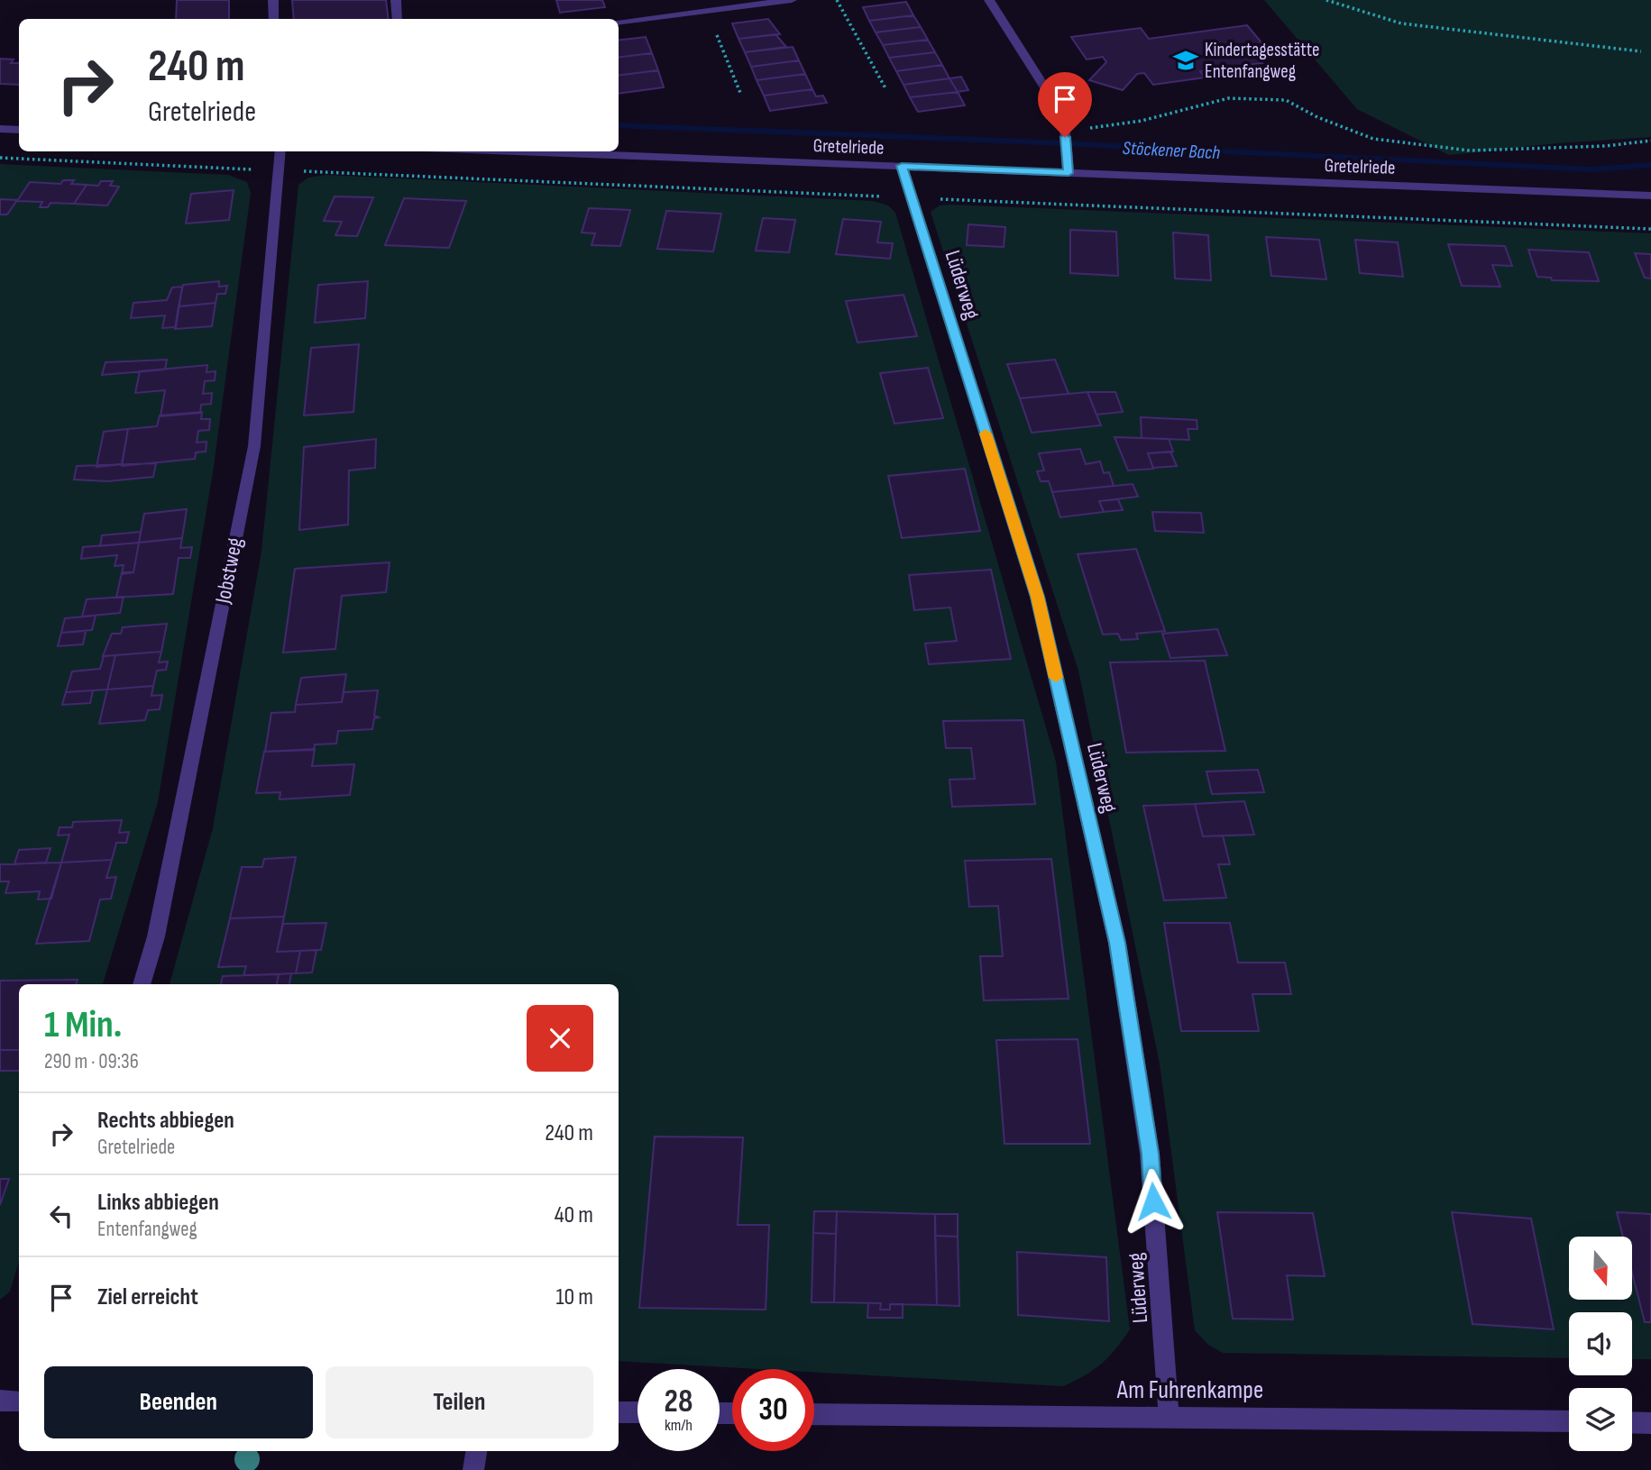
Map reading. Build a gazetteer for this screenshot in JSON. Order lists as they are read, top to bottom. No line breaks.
{"streets":{"street":["Gretelriede","Lüderweg","Jobstweg","Am Fuhrenkampe"]},"crossings":[["Gretelriede","Lüderweg"],["Lüderweg","Am Fuhrenkampe"]],"water":["Stöckener Bach"],"places":{"school or university":["Kindertagesstätte Entenfangweg"]},"north":"bottom","page":{"turn":["240 m","Gretelriede"],"heading":["1 Min.","290 m · 09:36"],"list":[{"name":"Rechts abbiegen","note":"Gretelriede","value":"240 m"},{"name":"Links abbiegen","note":"Entenfangweg","value":"40 m"},{"name":"Ziel erreicht","value":"10 m"}],"buttons":["Beenden","Teilen"],"speed":"28 km/h","limit":"30"}}
